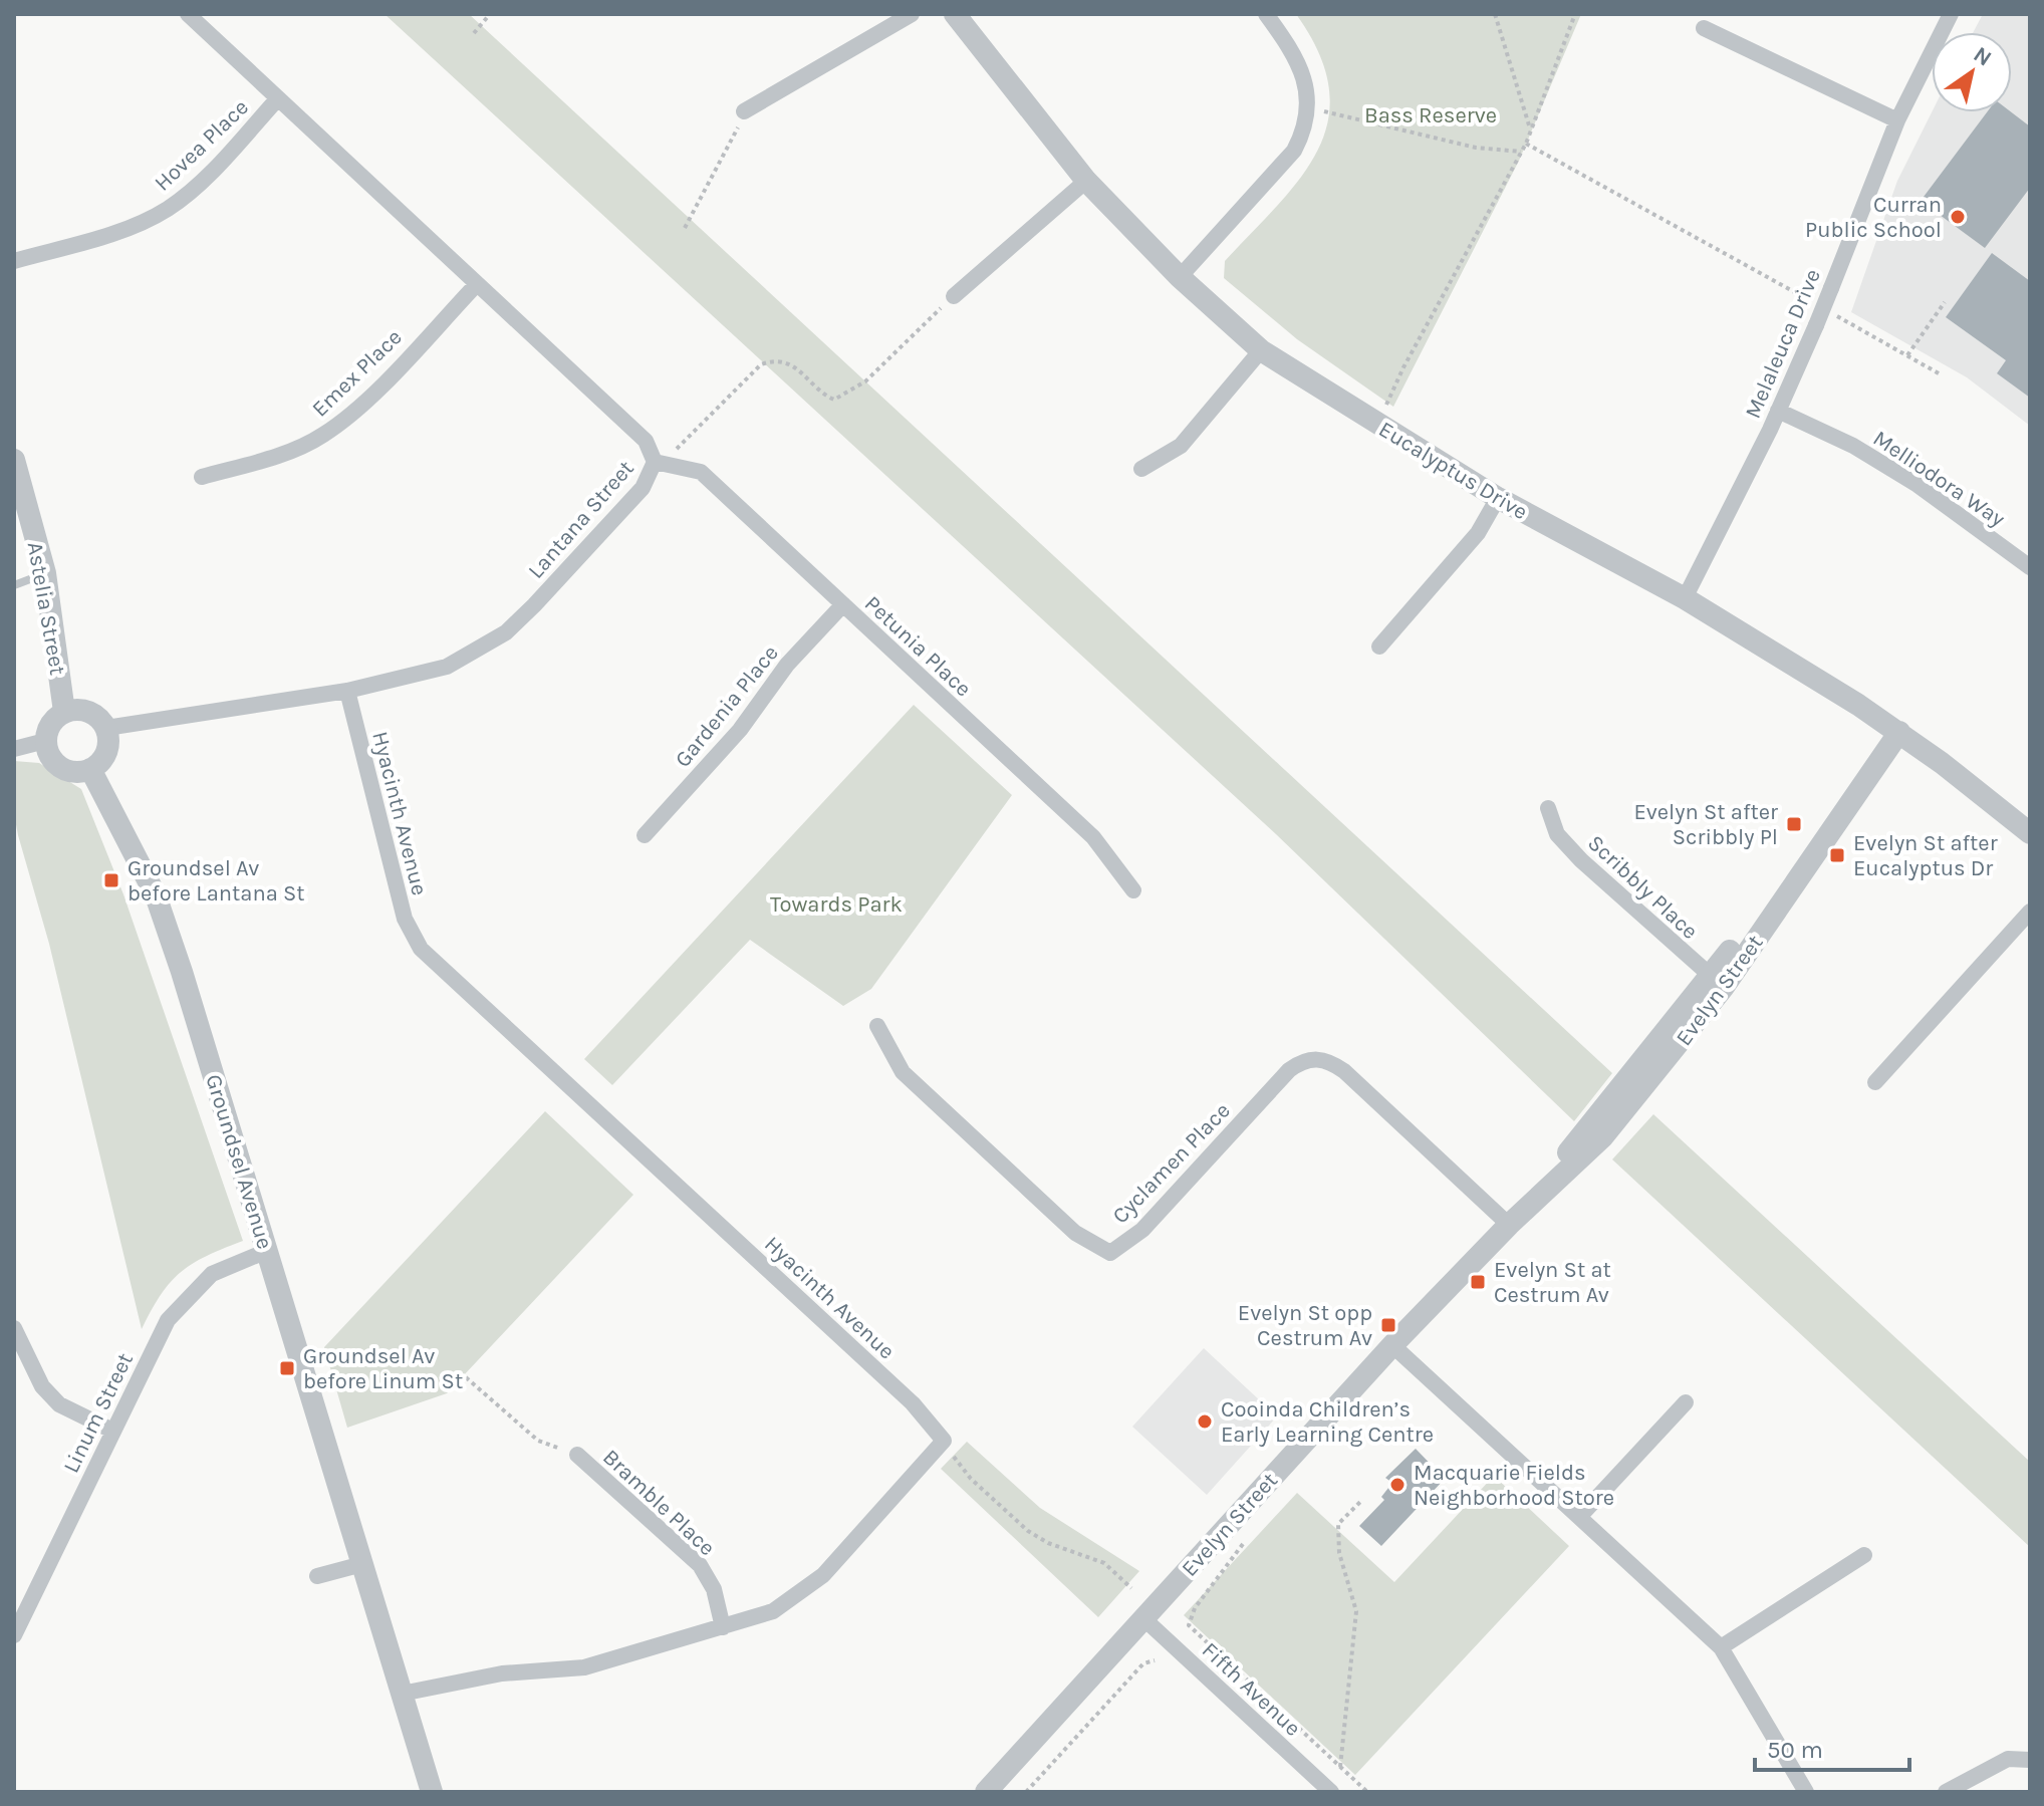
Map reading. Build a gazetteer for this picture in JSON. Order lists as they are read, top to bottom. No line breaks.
{"streets":{"street":["Hovea Place","Melaleuca Drive","Emex Place","Eucalyptus Drive","Melliodora Way","Lantana Street","Astelia Street","Petunia Place","Gardenia Place","Hyacinth Avenue","Scribbly Place","Evelyn Street","Groundsel Avenue","Cyclamen Place","Linum Street","Bramble Place","Fifth Avenue"]},"crossings":[["Hovea Place","Lantana Street"],["Melaleuca Drive","Eucalyptus Drive"],["Melaleuca Drive","Melliodora Way"],["Emex Place","Lantana Street"],["Eucalyptus Drive","Evelyn Street"],["Lantana Street","Astelia Street"],["Lantana Street","Petunia Place"],["Lantana Street","Hyacinth Avenue"],["Lantana Street","Groundsel Avenue"],["Astelia Street","Groundsel Avenue"],["Petunia Place","Gardenia Place"],["Scribbly Place","Evelyn Street"],["Evelyn Street","Cyclamen Place"],["Evelyn Street","Fifth Avenue"],["Groundsel Avenue","Linum Street"]],"parks":["Bass Reserve","Towards Park"],"places":{"other":["Curran Public School","Cooinda Children’s Early Learning Centre","Macquarie Fields Neighborhood Store"],"transit":["Evelyn St after Scribbly Pl","Evelyn St after Eucalyptus Dr","Groundsel Av before Lantana St","Evelyn St at Cestrum Av","Evelyn St opp Cestrum Av","Groundsel Av before Linum St"]},"scale_bar":"50 m","north":"top right"}
